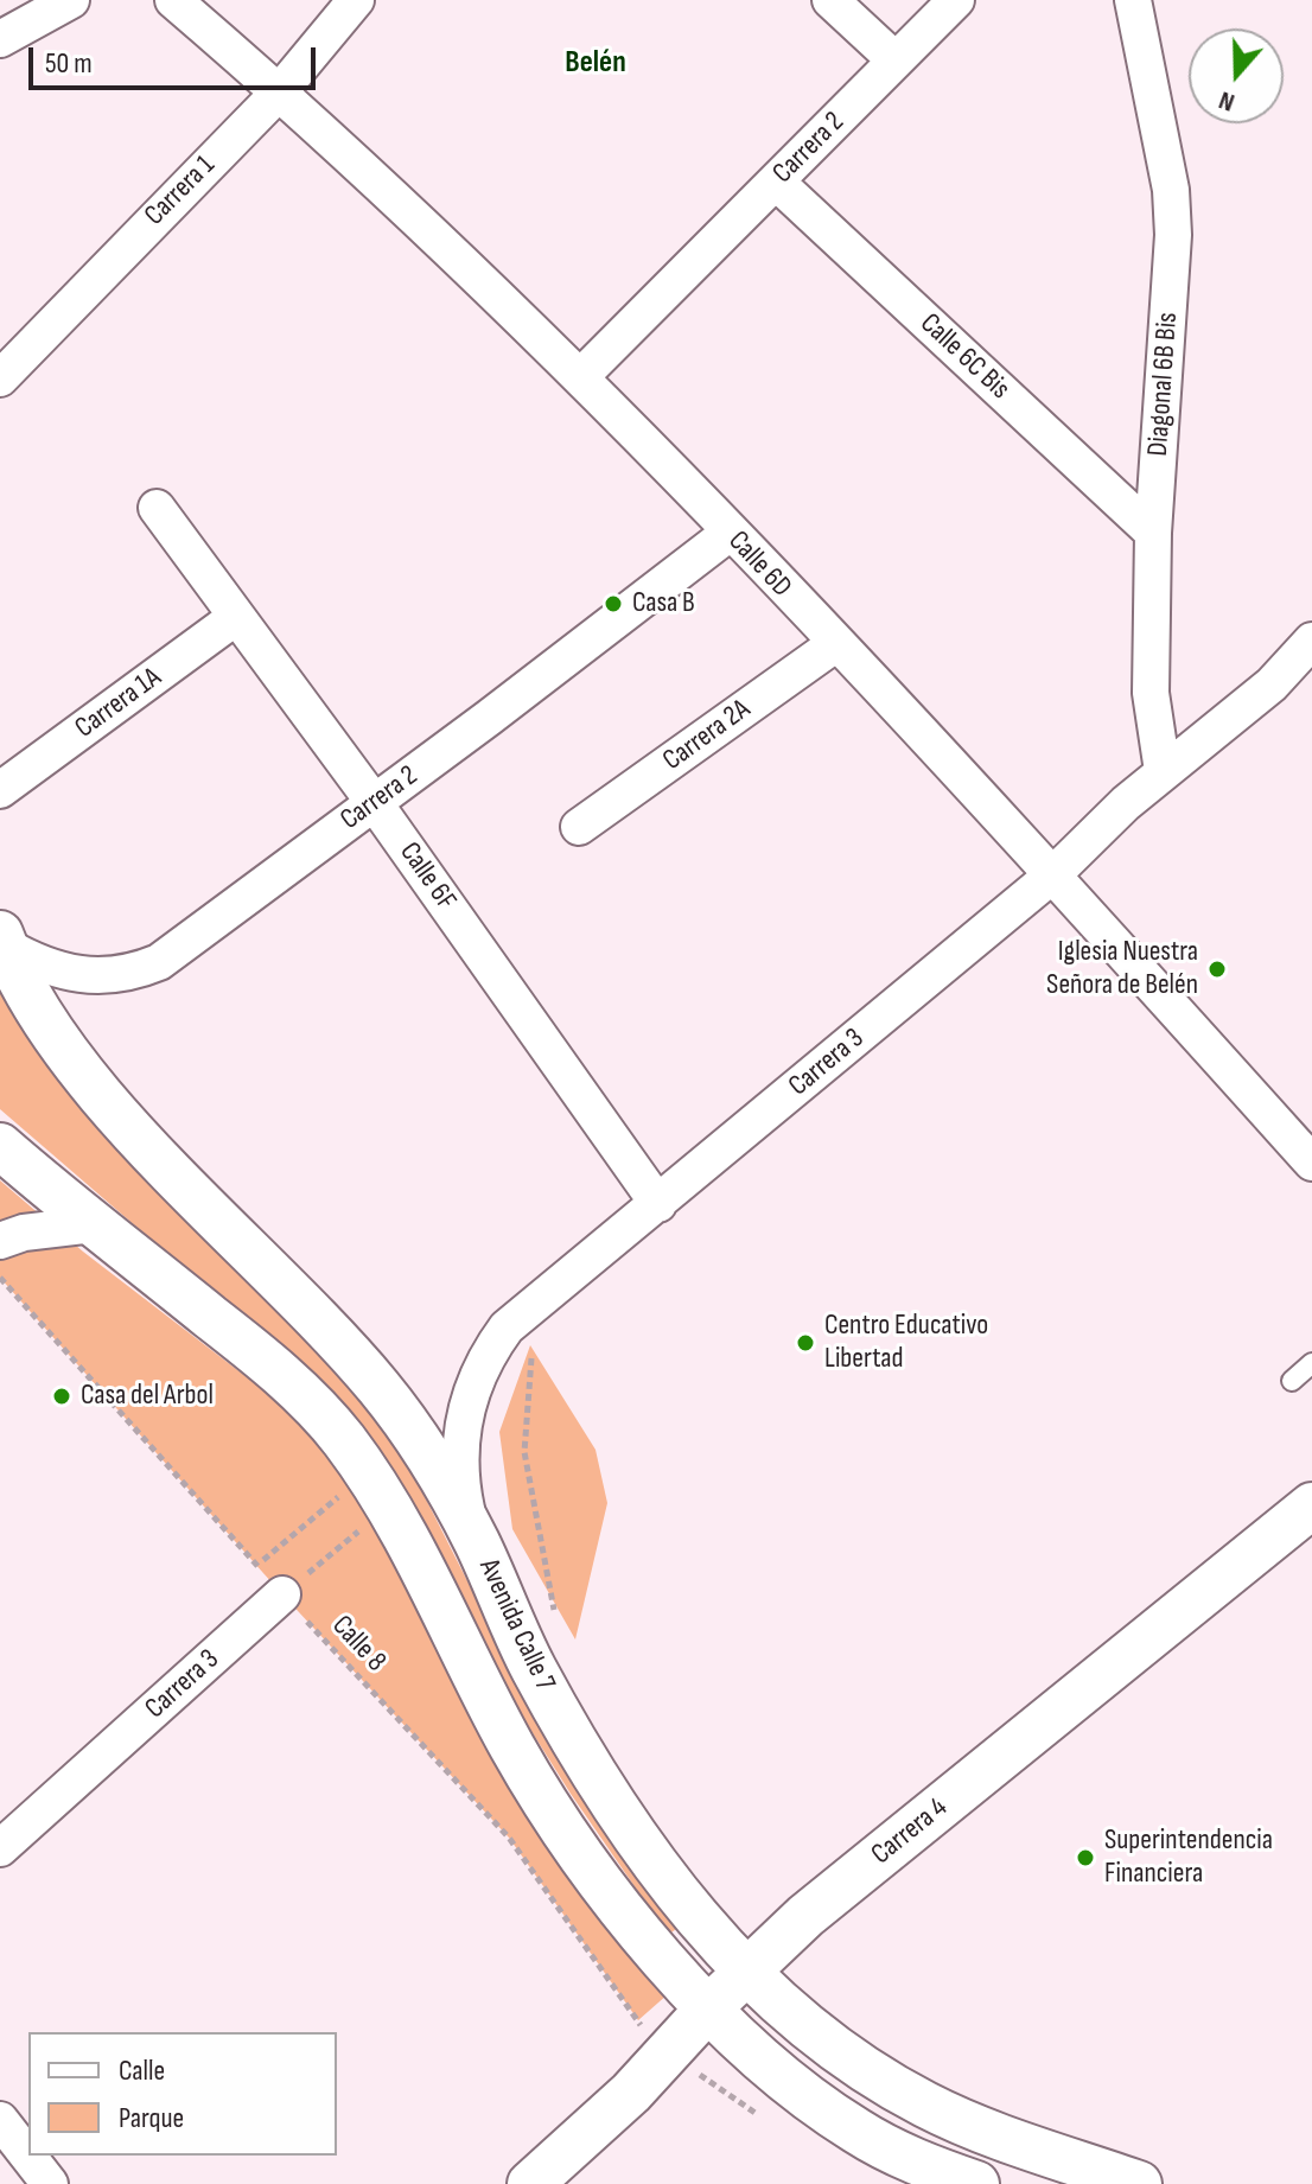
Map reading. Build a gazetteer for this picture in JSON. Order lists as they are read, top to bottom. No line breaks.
{"streets":{"street":["Carrera 2","Carrera 1","Calle 6C Bis","Diagonal 6B Bis","Calle 6D","Carrera 1A","Carrera 2A","Calle 6F","Carrera 3","Avenida Calle 7","Carrera 4"],"path":["Calle 8"]},"crossings":[["Carrera 2","Calle 6C Bis"],["Carrera 2","Calle 6D"],["Carrera 2","Calle 6F"],["Carrera 2","Avenida Calle 7"],["Carrera 1","Calle 6D"],["Calle 6C Bis","Diagonal 6B Bis"],["Diagonal 6B Bis","Carrera 3"],["Calle 6D","Carrera 2A"],["Calle 6D","Carrera 3"],["Carrera 1A","Calle 6F"],["Calle 6F","Carrera 3"],["Carrera 3","Avenida Calle 7"],["Carrera 3","Calle 8"],["Avenida Calle 7","Carrera 4"],["Calle 8","Carrera 4"]],"districts":["Belén"],"places":["Casa B","Iglesia Nuestra Señora de Belén","Centro Educativo Libertad","Casa del Arbol","Superintendencia Financiera"],"legend":["Calle","Parque"],"scale_bar":"50 m","north":"bottom"}
